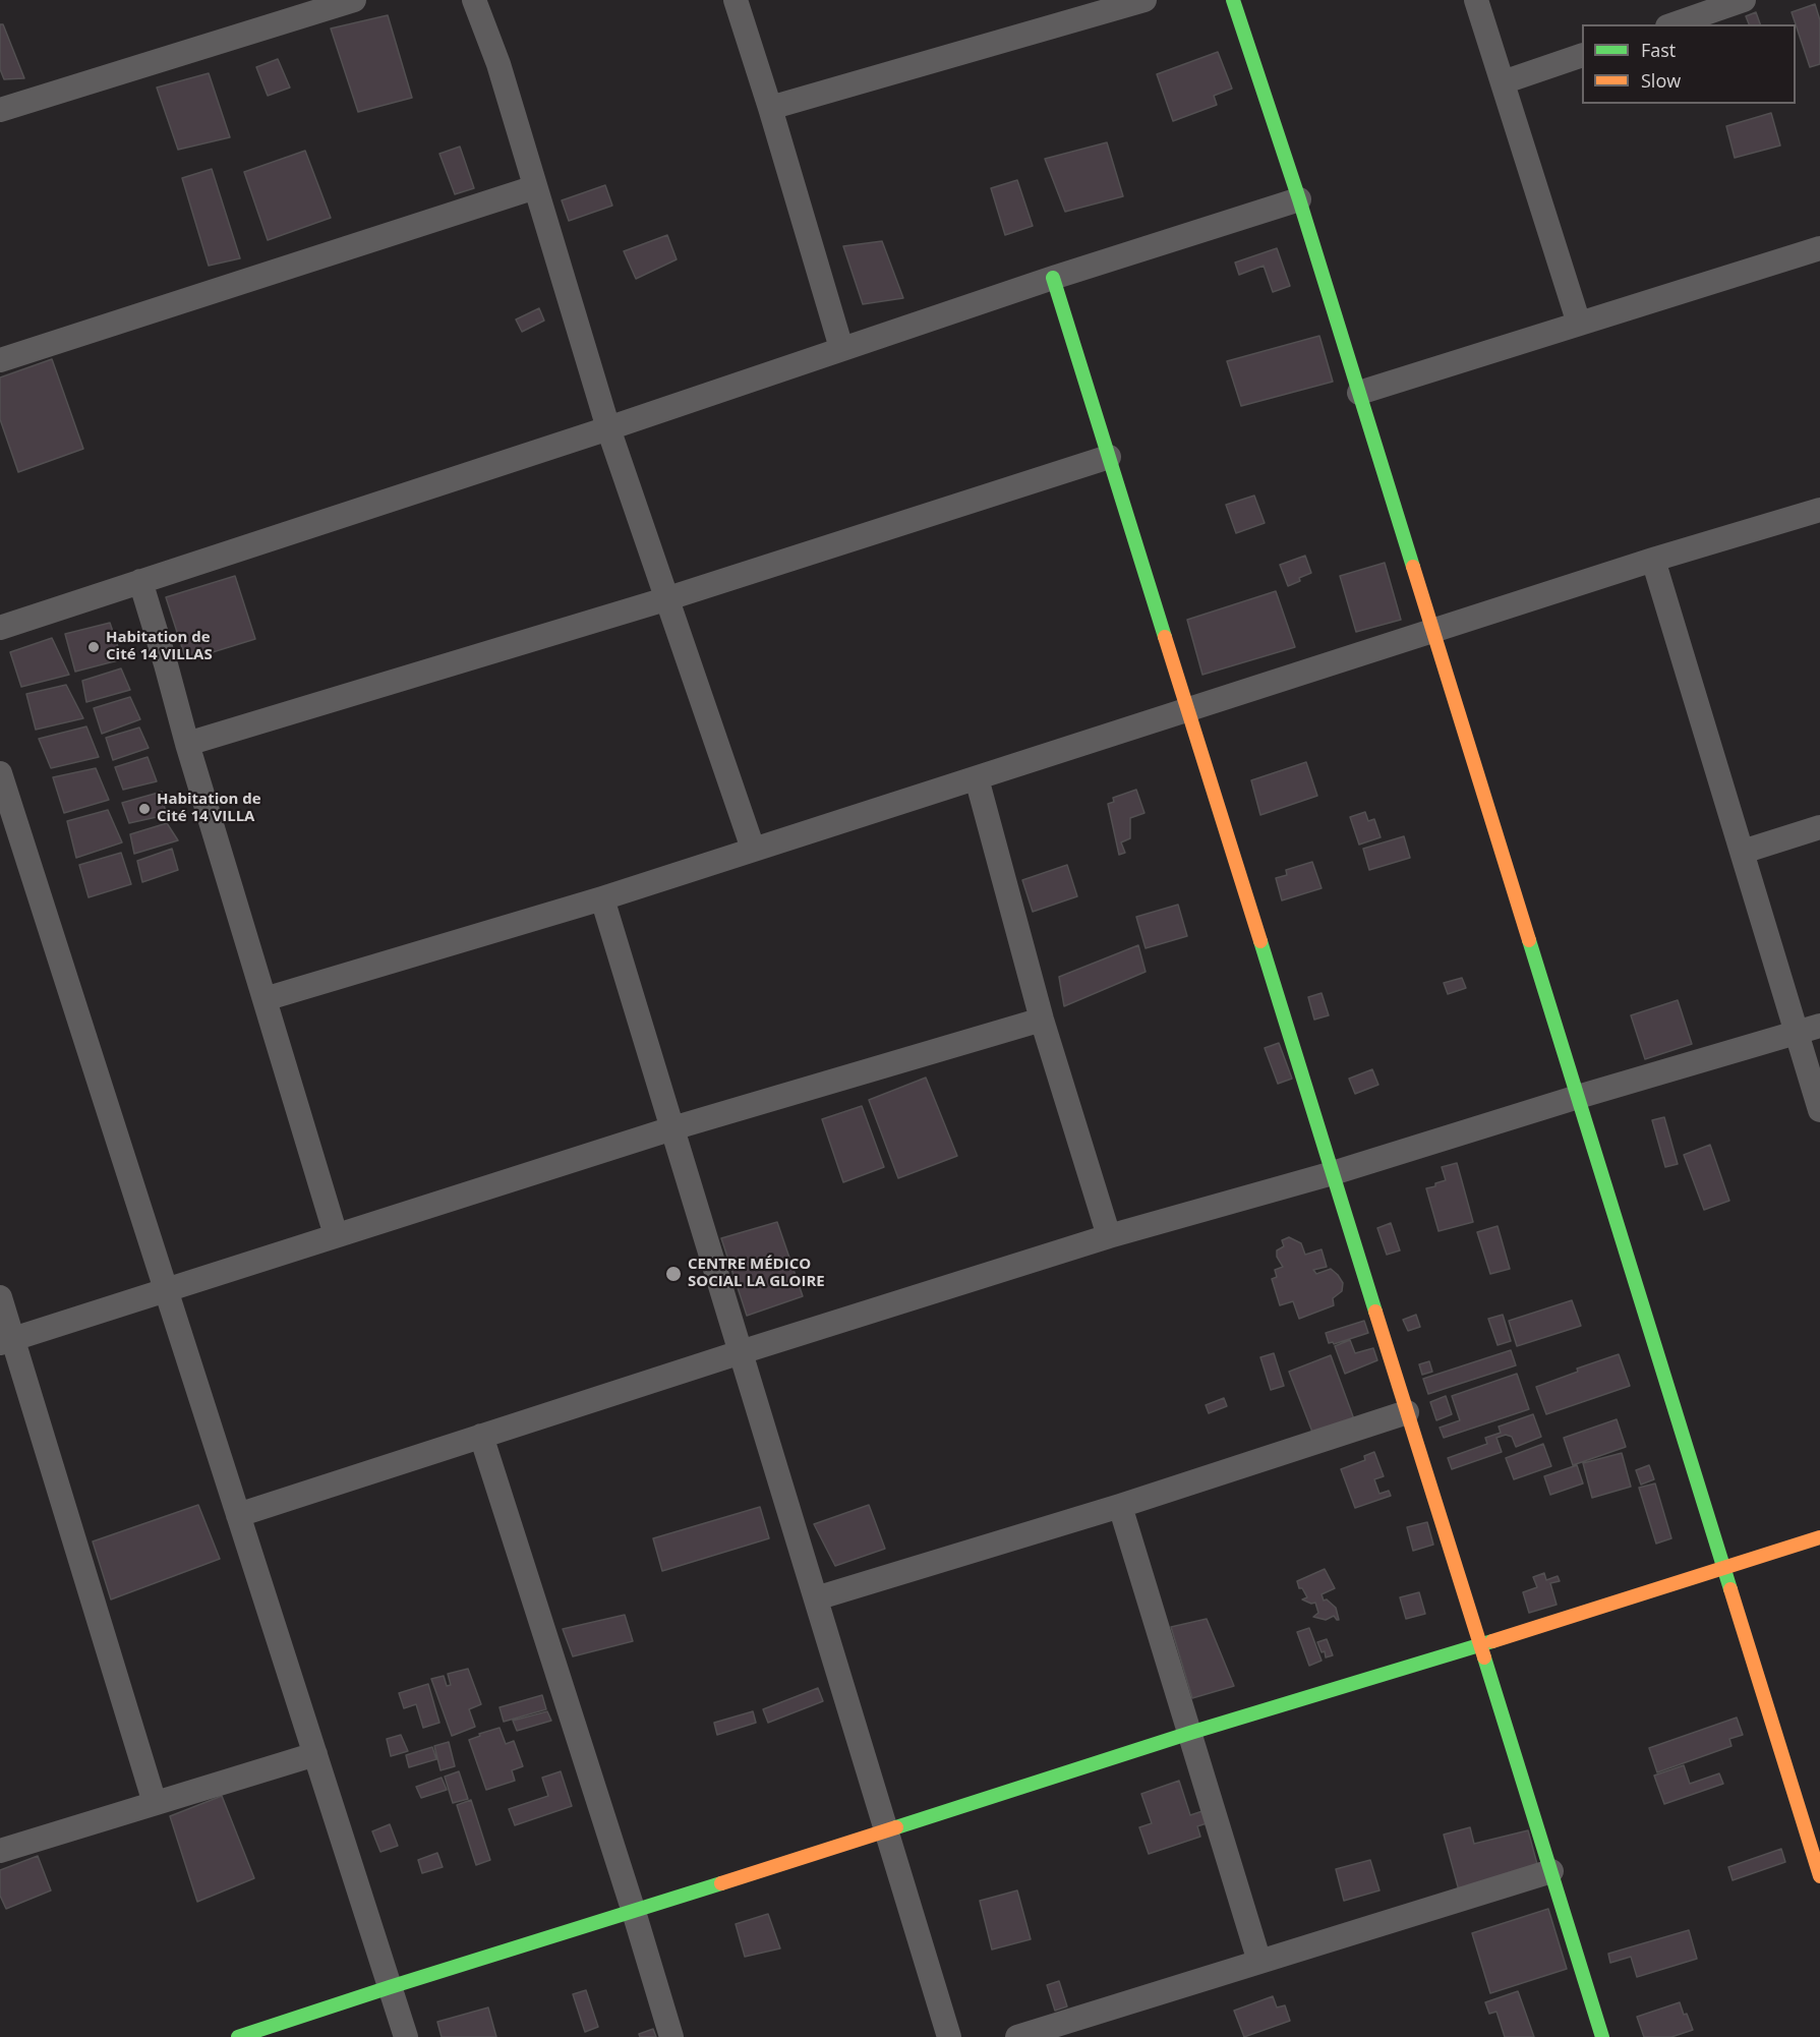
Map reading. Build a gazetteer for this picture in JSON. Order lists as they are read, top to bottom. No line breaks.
{"places":["Habitation de Cité 14 VILLAS","Habitation de Cité 14 VILLA","CENTRE MÉDICO SOCIAL LA GLOIRE"],"legend":["Fast","Slow"]}
